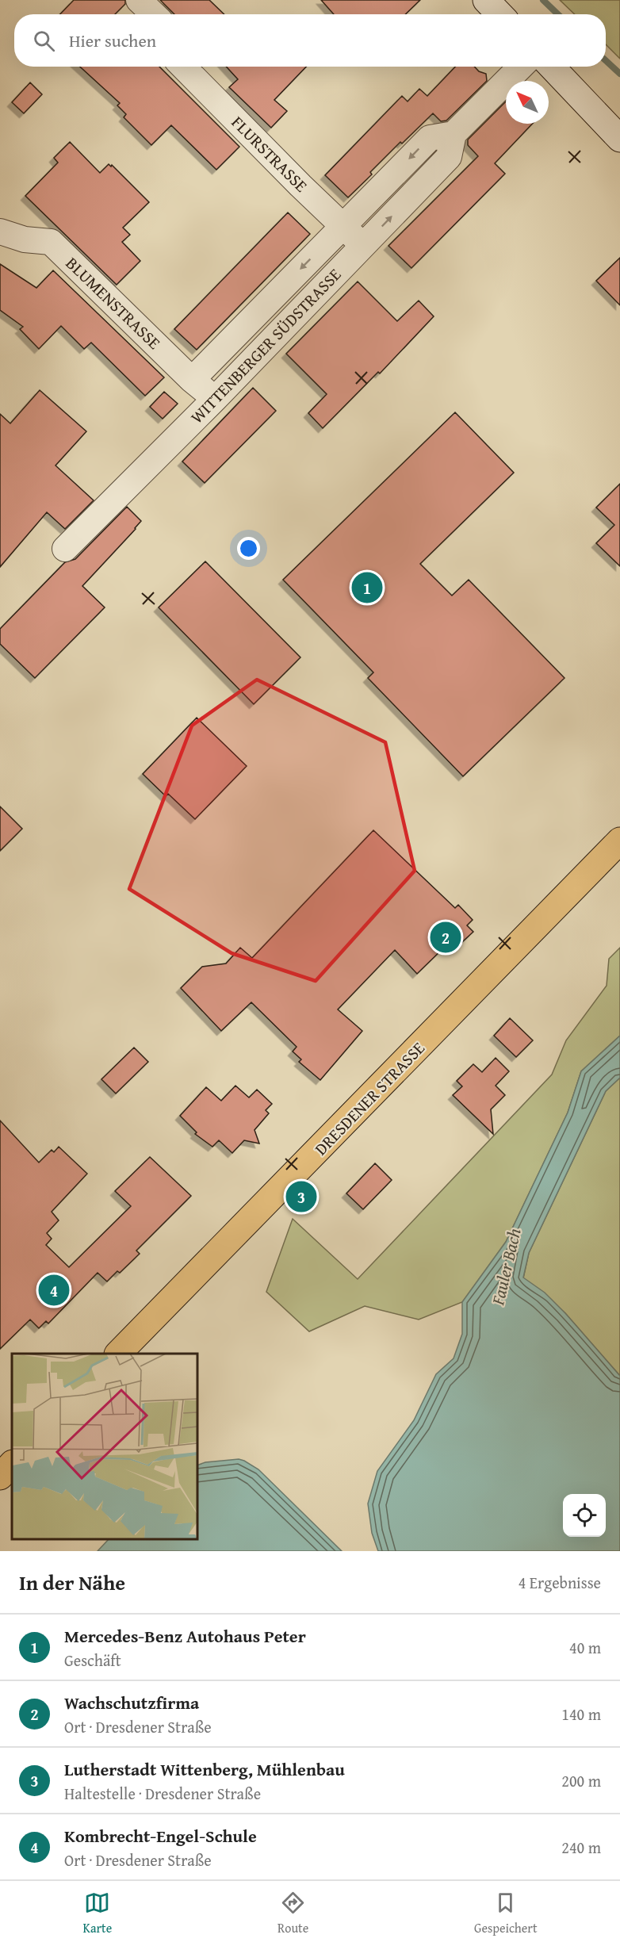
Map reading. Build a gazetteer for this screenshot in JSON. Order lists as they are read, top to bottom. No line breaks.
{"streets":{"main road":["DRESDENER STRASSE"],"street":["FLURSTRASSE","BLUMENSTRASSE","WITTENBERGER SÜDSTRASSE"]},"crossings":[["FLURSTRASSE","WITTENBERGER SÜDSTRASSE"],["BLUMENSTRASSE","WITTENBERGER SÜDSTRASSE"]],"water":["Fauler Bach"],"north":"top left","page":{"search":"Hier suchen","pins":["1","2","3","4"],"heading":["In der Nähe","4 Ergebnisse"],"list":[{"mark":"1","name":"Mercedes-Benz Autohaus Peter","note":"Geschäft","value":"40 m"},{"mark":"2","name":"Wachschutzfirma","note":"Ort · Dresdener Straße","value":"140 m"},{"mark":"3","name":"Lutherstadt Wittenberg, Mühlenbau","note":"Haltestelle · Dresdener Straße","value":"200 m"},{"mark":"4","name":"Kombrecht-Engel-Schule","note":"Ort · Dresdener Straße","value":"240 m"}],"nav":["Karte","Route","Gespeichert"]}}
